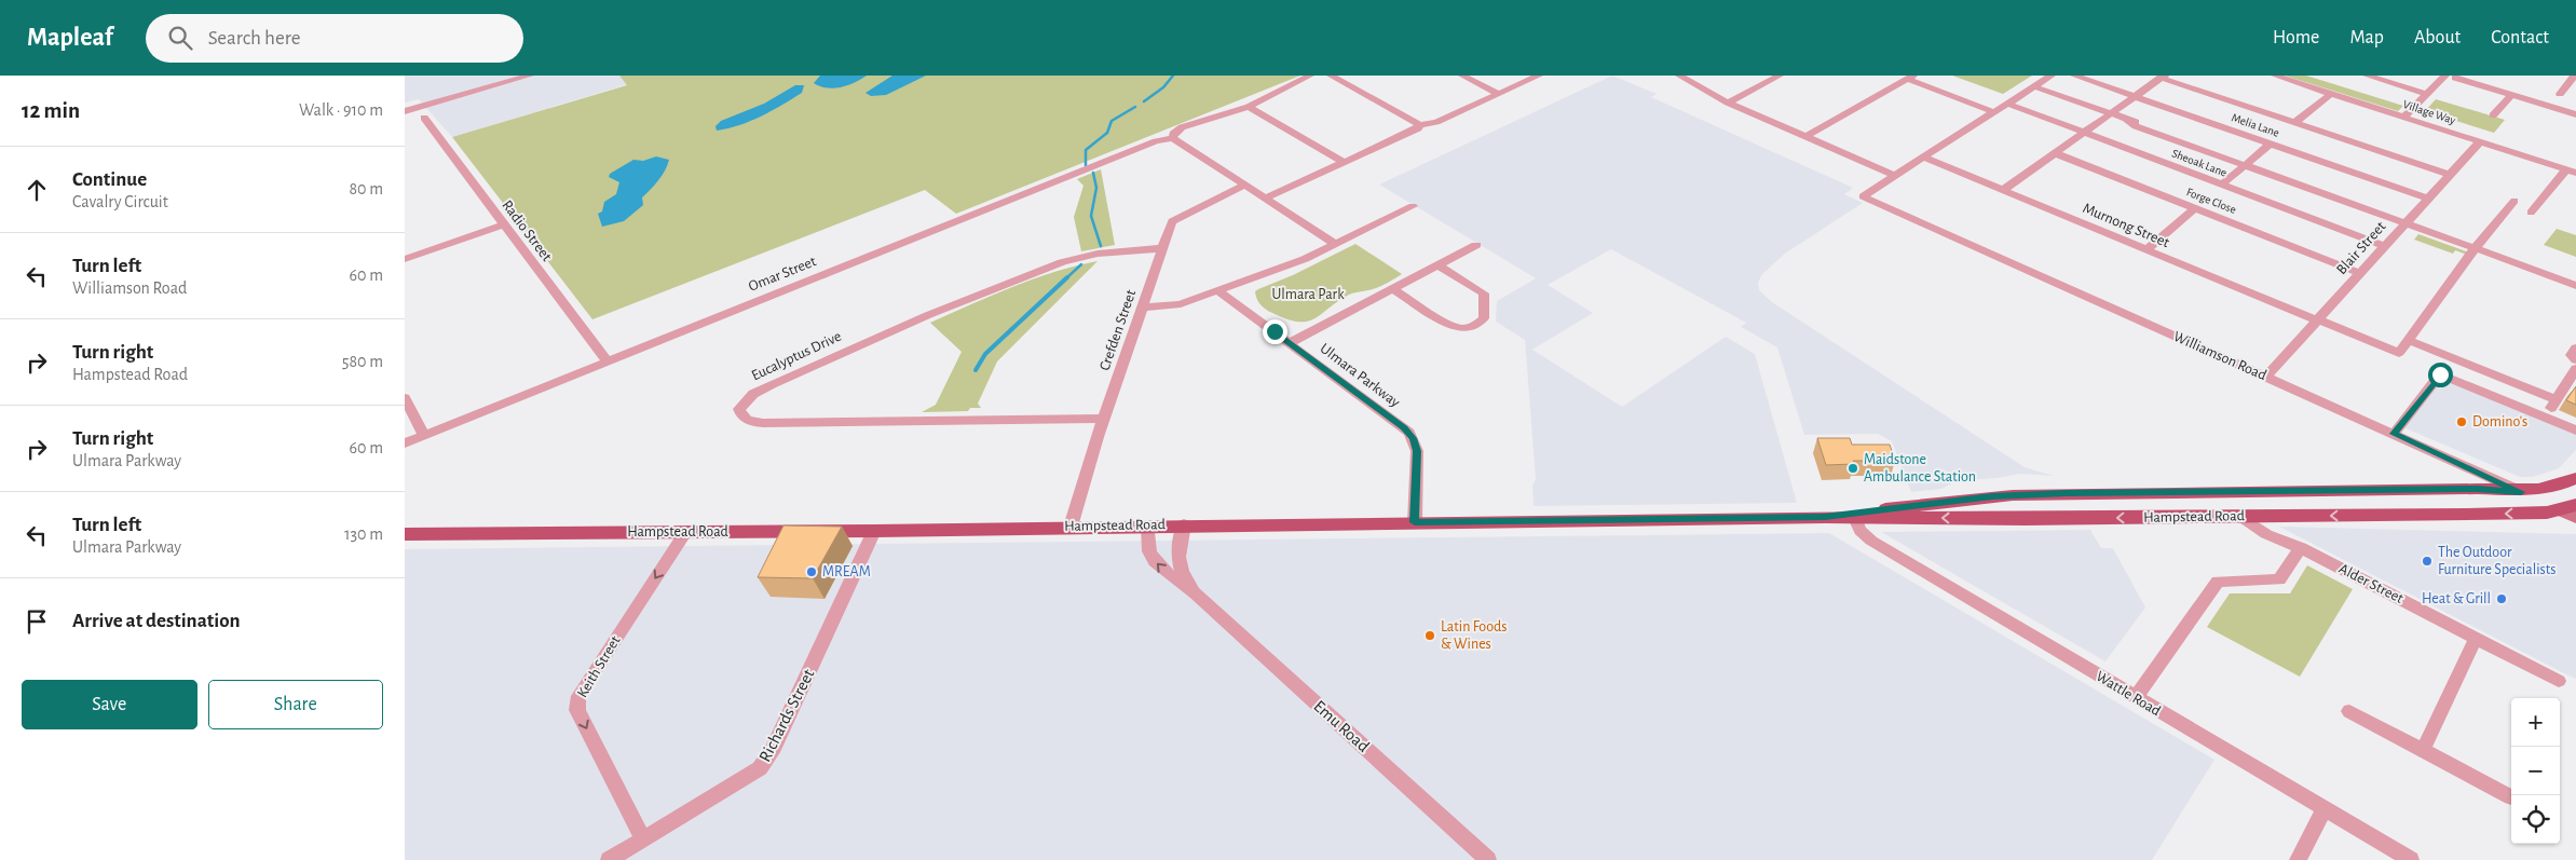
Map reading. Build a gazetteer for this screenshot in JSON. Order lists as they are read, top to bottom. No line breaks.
{"streets":{"main road":["Williamson Road","Hampstead Road"],"street":["Village Way","Melia Lane","Sheoak Lane","Forge Close","Murnong Street","Radio Street","Blair Street","Omar Street","Crefden Street","Eucalyptus Drive","Ulmara Parkway","Alder Street","Keith Street","Wattle Road","Richards Street","Emu Road"]},"crossings":[["Village Way","Blair Street"],["Melia Lane","Blair Street"],["Sheoak Lane","Blair Street"],["Forge Close","Blair Street"],["Murnong Street","Blair Street"],["Radio Street","Omar Street"],["Blair Street","Williamson Road"],["Crefden Street","Eucalyptus Drive"],["Crefden Street","Hampstead Road"],["Williamson Road","Hampstead Road"],["Ulmara Parkway","Hampstead Road"],["Hampstead Road","Alder Street"],["Hampstead Road","Keith Street"],["Hampstead Road","Wattle Road"],["Hampstead Road","Richards Street"],["Hampstead Road","Emu Road"],["Keith Street","Richards Street"]],"one_way":["Keith Street"],"parks":["Ulmara Park"],"places":["Domino's","Maidstone Ambulance Station","The Outdoor Furniture Specialists","MREAM","Heat & Grill","Latin Foods & Wines"],"page":{"header":"Mapleaf","search":"Search here","nav":["Home","Map","About","Contact"],"heading":["12 min","Walk · 910 m"],"list":[["Continue","Cavalry Circuit","80 m"],["Turn left","Williamson Road","60 m"],["Turn right","Hampstead Road","580 m"],["Turn right","Ulmara Parkway","60 m"],["Turn left","Ulmara Parkway","130 m"],"Arrive at destination"],"buttons":["Save","Share"],"map_buttons":["+","−"]}}
